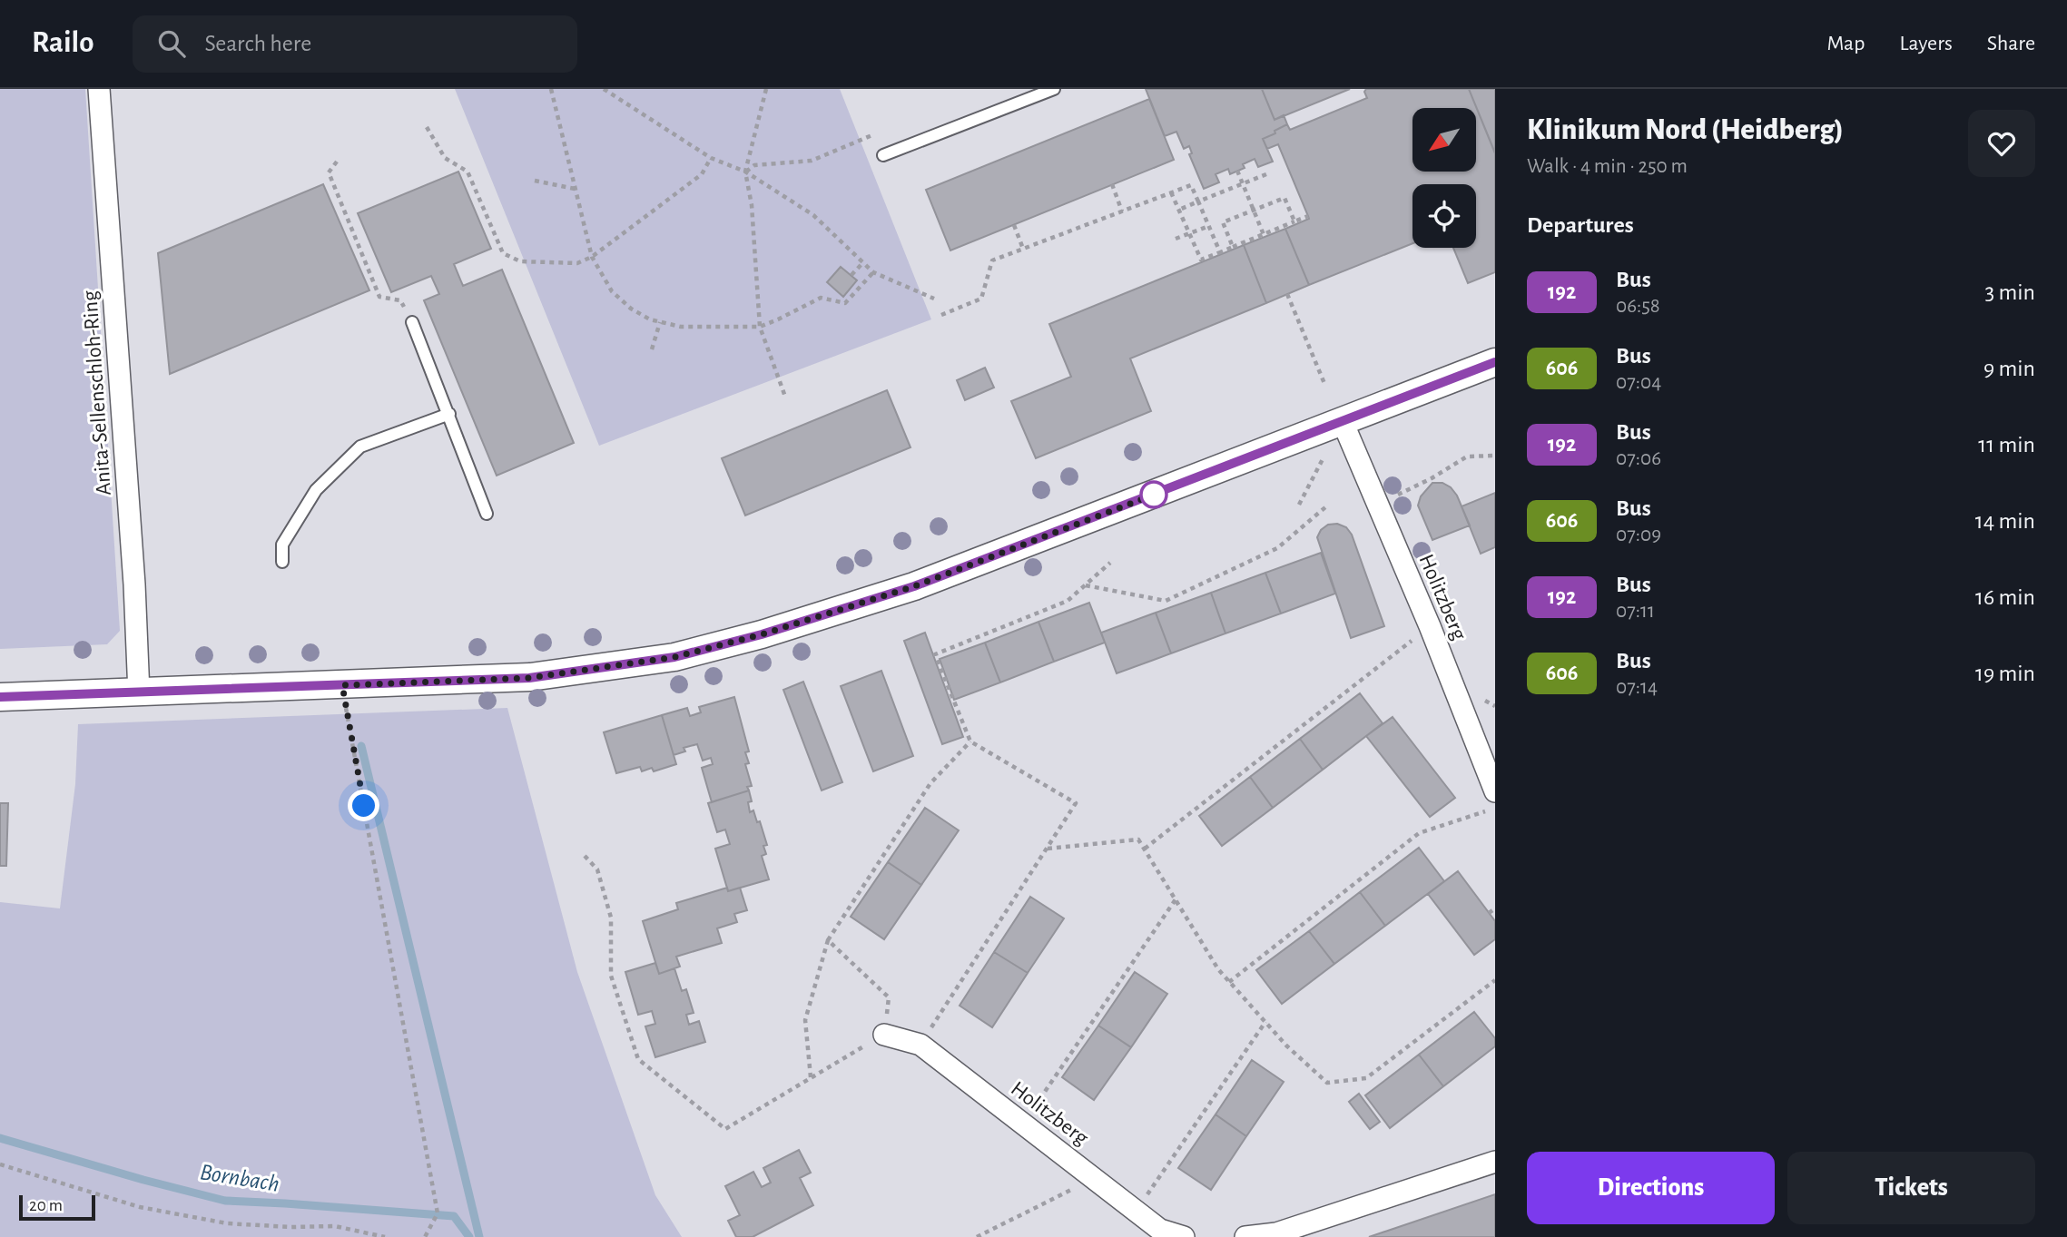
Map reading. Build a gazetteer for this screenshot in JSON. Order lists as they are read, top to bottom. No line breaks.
{"streets":{"street":["Anita-Sellenschloh-Ring","Holitzberg"]},"water":["Bornbach"],"lines":["bus line 192"],"scale_bar":"20 m","north":"bottom left","page":{"header":"Railo","search":"Search here","nav":["Map","Layers","Share"],"heading":[["Klinikum Nord (Heidberg)","Walk · 4 min · 250 m"],"Departures"],"list":[{"mark":"192","name":"Bus","note":"06:58","value":"3 min"},{"mark":"606","name":"Bus","note":"07:04","value":"9 min"},{"mark":"192","name":"Bus","note":"07:06","value":"11 min"},{"mark":"606","name":"Bus","note":"07:09","value":"14 min"},{"mark":"192","name":"Bus","note":"07:11","value":"16 min"},{"mark":"606","name":"Bus","note":"07:14","value":"19 min"}],"buttons":["Directions","Tickets"],"scale":"20 m"}}
